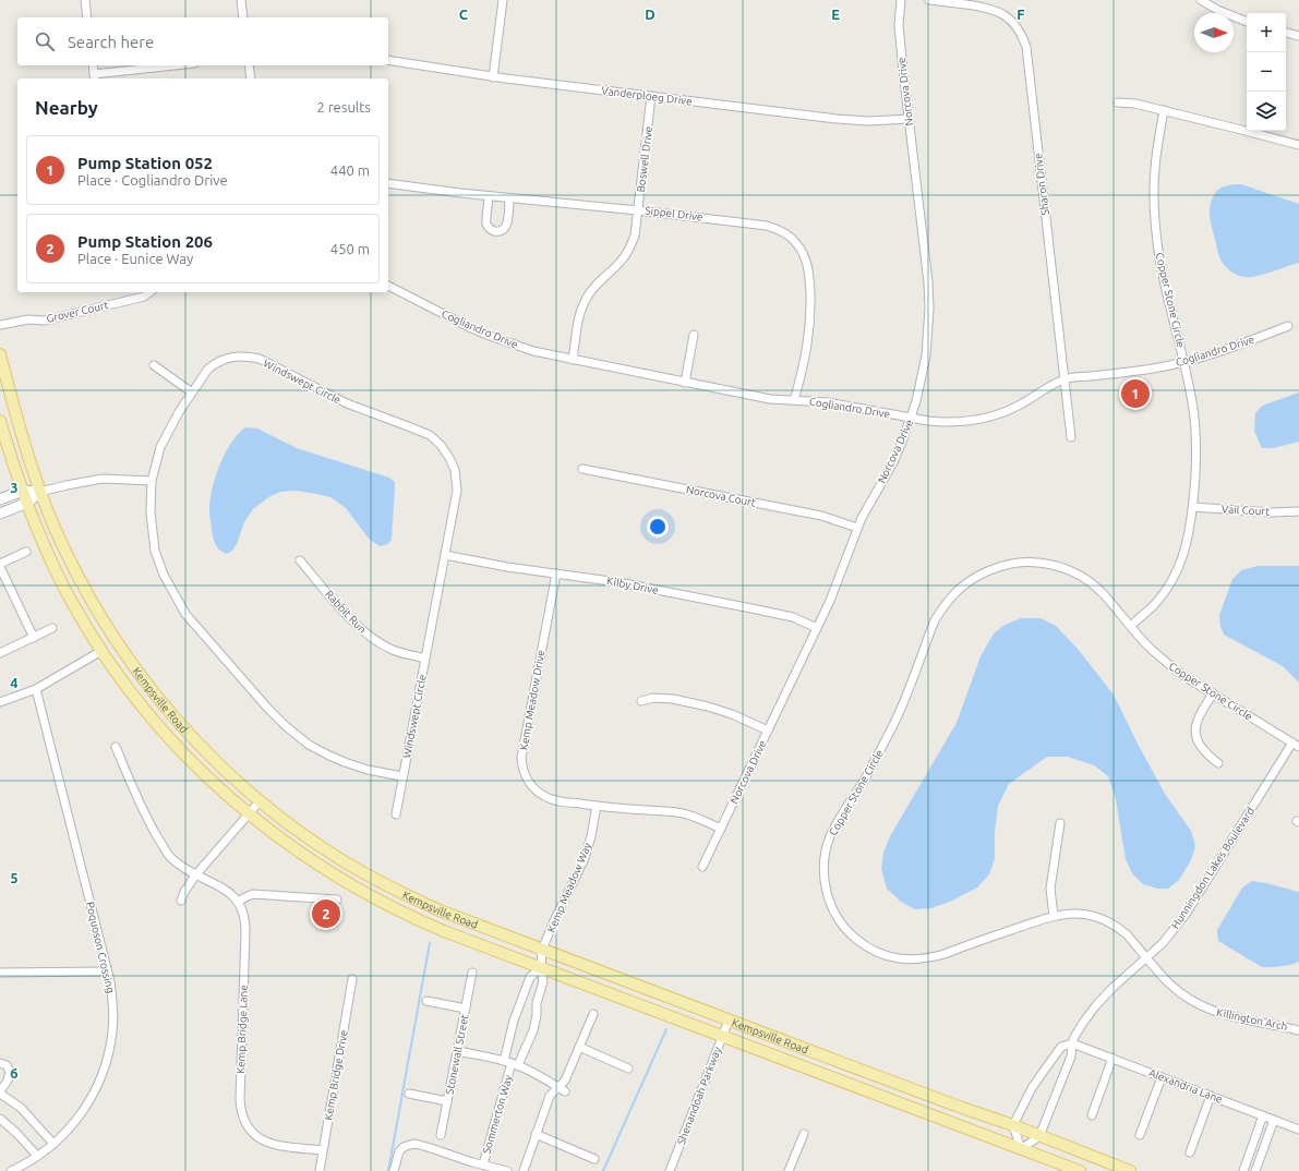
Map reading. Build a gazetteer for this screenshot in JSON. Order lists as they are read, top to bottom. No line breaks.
{"streets":{"main road":["Kempsville Road"],"street":["Norcova Drive","Vanderploeg Drive","Boswell Drive","Sharon Drive","Sippel Drive","Copper Stone Circle","Grover Court","Cogliandro Drive","Windswept Circle","Norcova Court","Vail Court","Kilby Drive","Rabbit Run","Kemp Meadow Drive","Hunningdon Lakes Boulevard","Kemp Meadow Way","Poquoson Crossing","Killington Arch","Kemp Bridge Lane","Stonewall Street","Kemp Bridge Drive","Alexandria Lane","Shenandoah Parkway","Sommerton Way"]},"crossings":[["Norcova Drive","Vanderploeg Drive"],["Norcova Drive","Cogliandro Drive"],["Norcova Drive","Norcova Court"],["Norcova Drive","Kilby Drive"],["Norcova Drive","Kemp Meadow Drive"],["Vanderploeg Drive","Boswell Drive"],["Boswell Drive","Sippel Drive"],["Boswell Drive","Cogliandro Drive"],["Sharon Drive","Cogliandro Drive"],["Sippel Drive","Cogliandro Drive"],["Copper Stone Circle","Cogliandro Drive"],["Copper Stone Circle","Vail Court"],["Copper Stone Circle","Hunningdon Lakes Boulevard"],["Copper Stone Circle","Killington Arch"],["Windswept Circle","Kilby Drive"],["Windswept Circle","Rabbit Run"],["Kilby Drive","Kemp Meadow Drive"],["Kempsville Road","Hunningdon Lakes Boulevard"],["Kempsville Road","Kemp Meadow Way"],["Kempsville Road","Shenandoah Parkway"],["Kempsville Road","Sommerton Way"],["Kemp Meadow Drive","Kemp Meadow Way"],["Hunningdon Lakes Boulevard","Killington Arch"],["Hunningdon Lakes Boulevard","Alexandria Lane"],["Kemp Meadow Way","Sommerton Way"],["Kemp Bridge Lane","Kemp Bridge Drive"]],"north":"right","page":{"map_buttons":["+","−"],"search":"Search here","heading":["Nearby","2 results"],"list":[{"mark":"1","name":"Pump Station 052","note":"Place · Cogliandro Drive","value":"440 m"},{"mark":"2","name":"Pump Station 206","note":"Place · Eunice Way","value":"450 m"}],"pins":["1","2"]},"grid":{"columns":["C","D","E","F"],"rows":["3","4","5","6"]}}
